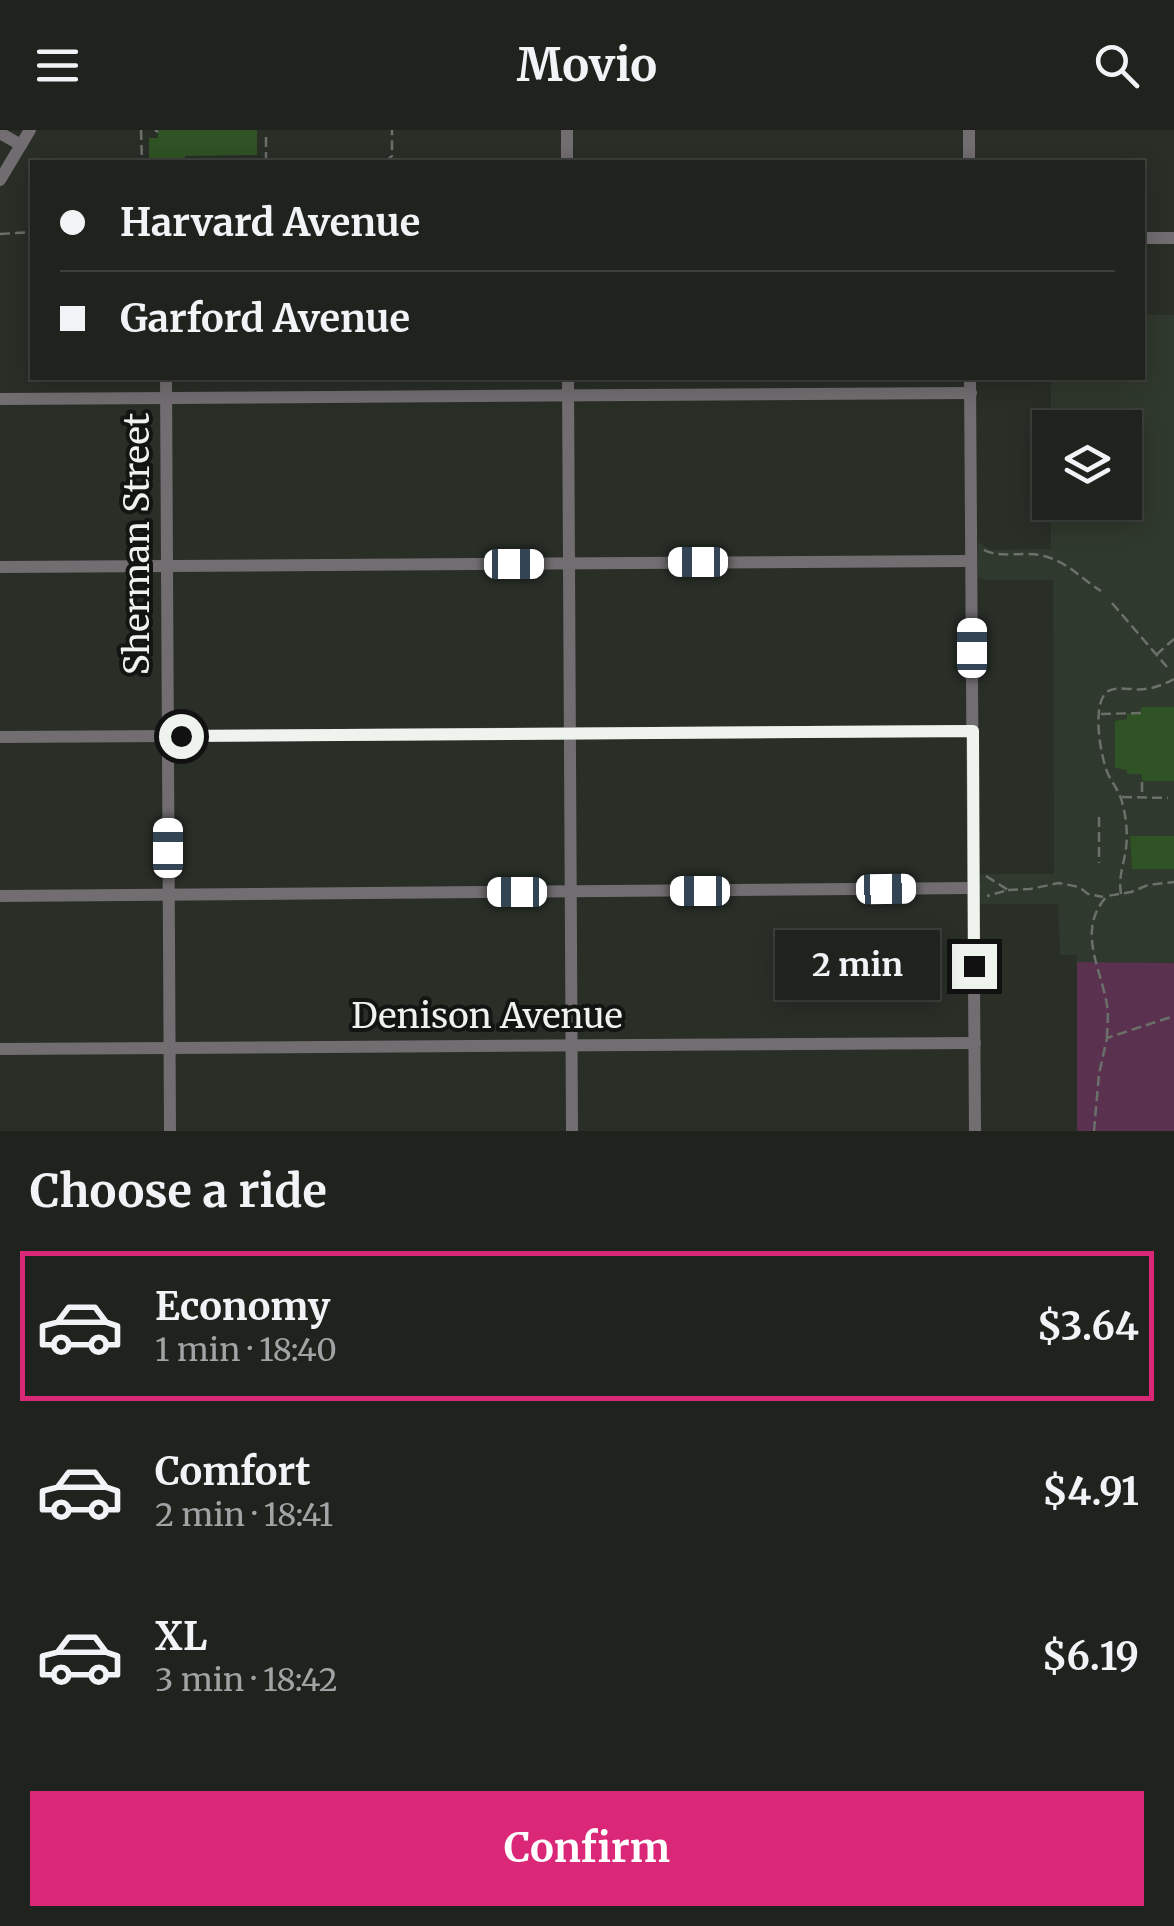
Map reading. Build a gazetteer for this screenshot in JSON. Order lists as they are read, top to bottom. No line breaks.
{"streets":{"street":["Sherman Street","Denison Avenue"]},"crossings":[["Sherman Street","Denison Avenue"]],"page":{"header":"Movio","banner":["Harvard Avenue","Garford Avenue"],"bubble":"2 min","heading":"Choose a ride","list":[{"name":"Economy","note":"1 min · 18:40","value":"$3.64"},{"name":"Comfort","note":"2 min · 18:41","value":"$4.91"},{"name":"XL","note":"3 min · 18:42","value":"$6.19"}],"buttons":"Confirm"}}
